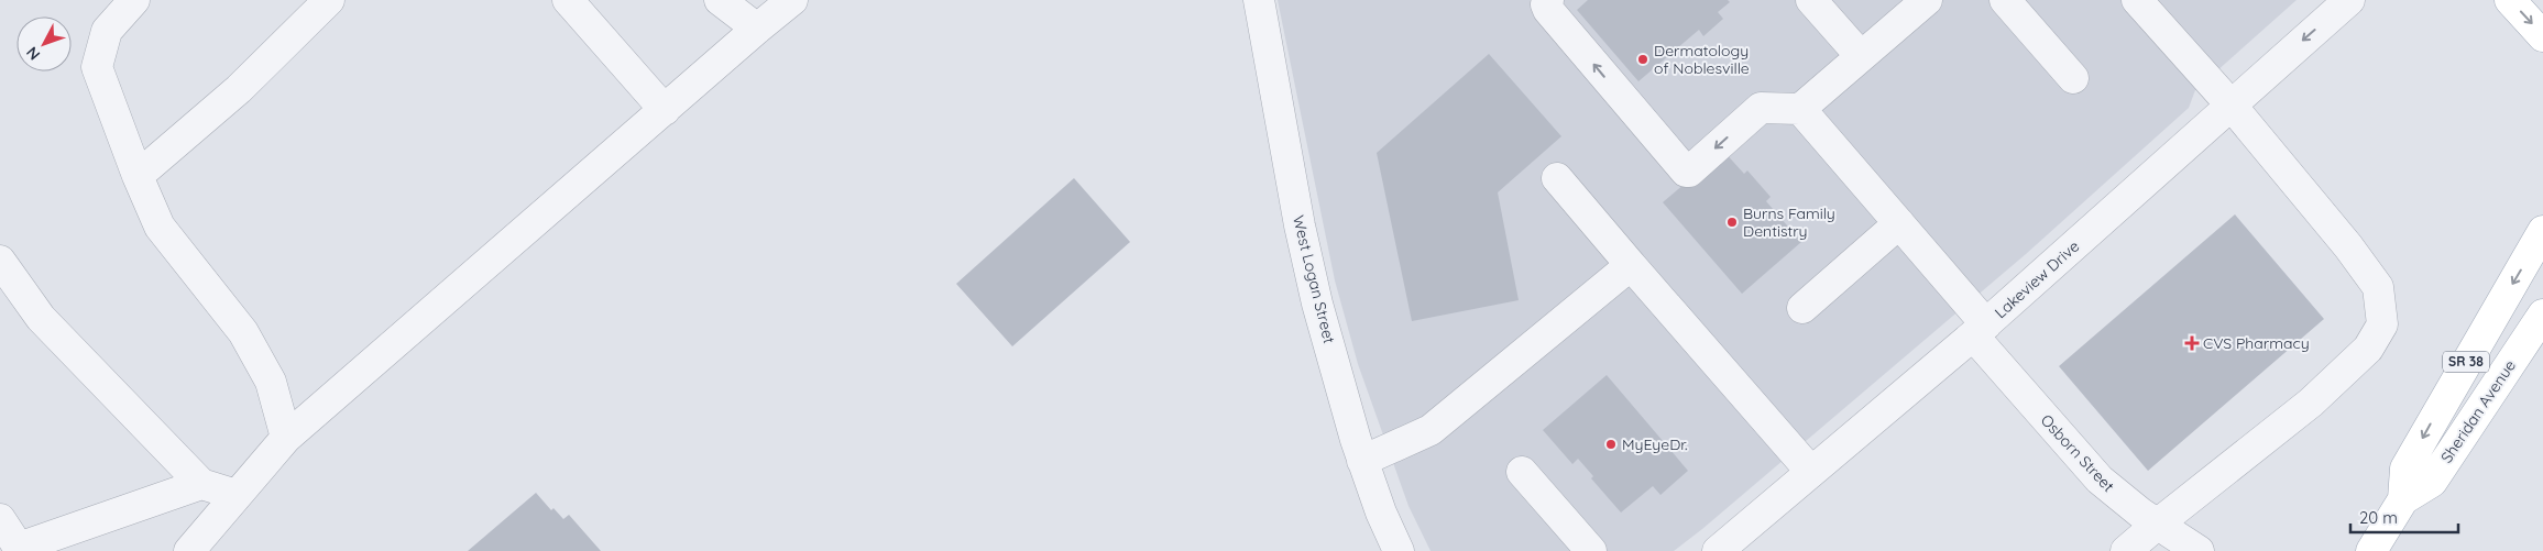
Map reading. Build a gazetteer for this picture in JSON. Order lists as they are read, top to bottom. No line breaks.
{"streets":{"main road":["SR 38","Sheridan Avenue"],"street":["West Logan Street","Lakeview Drive","Osborn Street"]},"crossings":[["Lakeview Drive","Osborn Street"]],"places":{"other":["Dermatology of Noblesville","Burns Family Dentistry","MyEyeDr."],"health":["CVS Pharmacy"]},"scale_bar":"20 m","north":"bottom left"}
